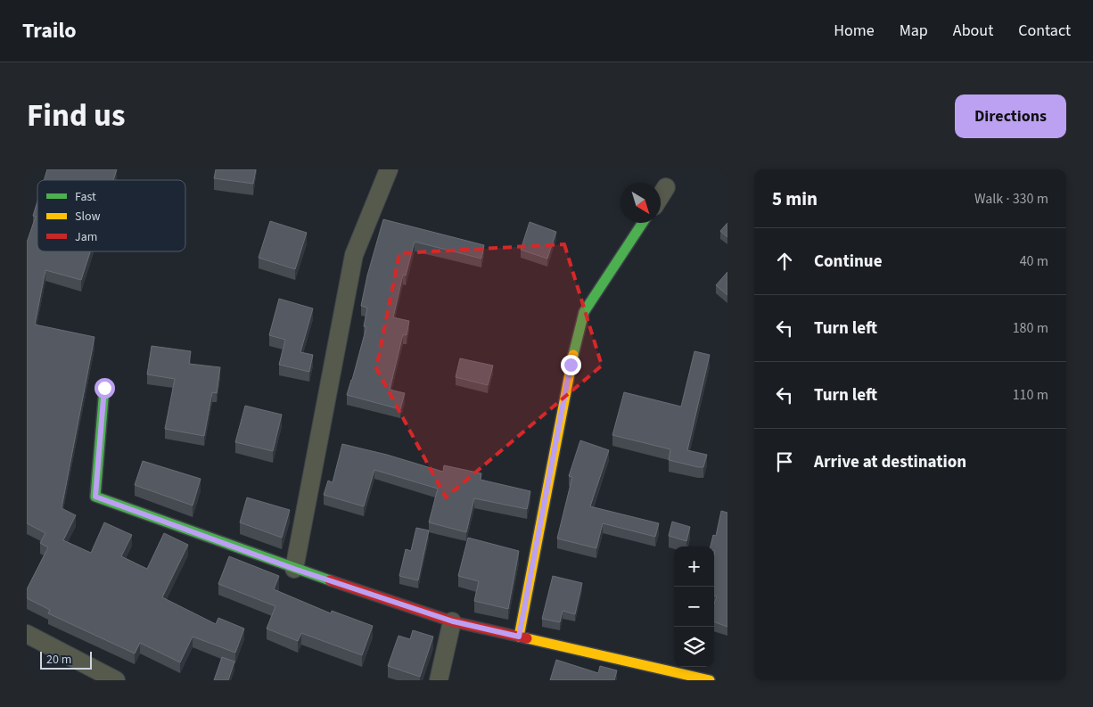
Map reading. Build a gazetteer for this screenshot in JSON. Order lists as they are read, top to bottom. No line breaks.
{"legend":["Fast","Slow","Jam"],"scale_bar":"20 m","north":"bottom right","page":{"header":"Trailo","nav":["Home","Map","About","Contact"],"title":"Find us","buttons":"Directions","heading":["5 min","Walk · 330 m"],"list":[["Continue","40 m"],["Turn left","180 m"],["Turn left","110 m"],"Arrive at destination"],"map_buttons":["+","−"],"scale":"20 m"}}
